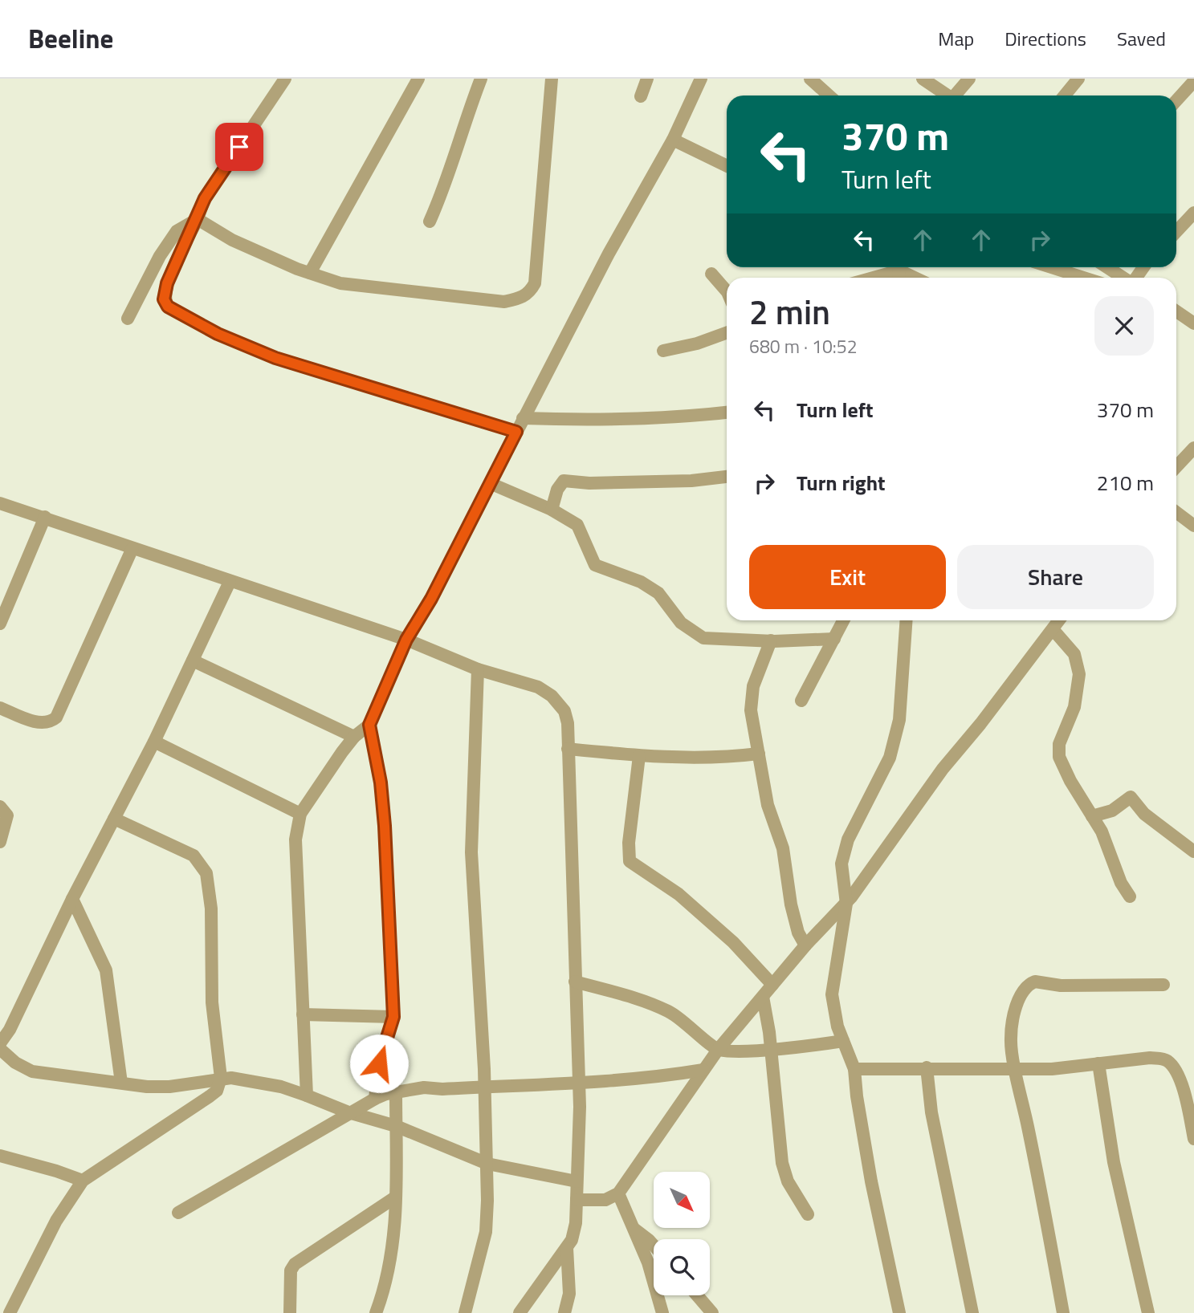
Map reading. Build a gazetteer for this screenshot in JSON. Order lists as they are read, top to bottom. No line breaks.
{"north":"bottom right","page":{"header":"Beeline","nav":["Map","Directions","Saved"],"turn":["370 m","Turn left"],"heading":["2 min","680 m · 10:52"],"list":[{"name":"Turn left","value":"370 m"},{"name":"Turn right","value":"210 m"}],"buttons":["Exit","Share"]}}
